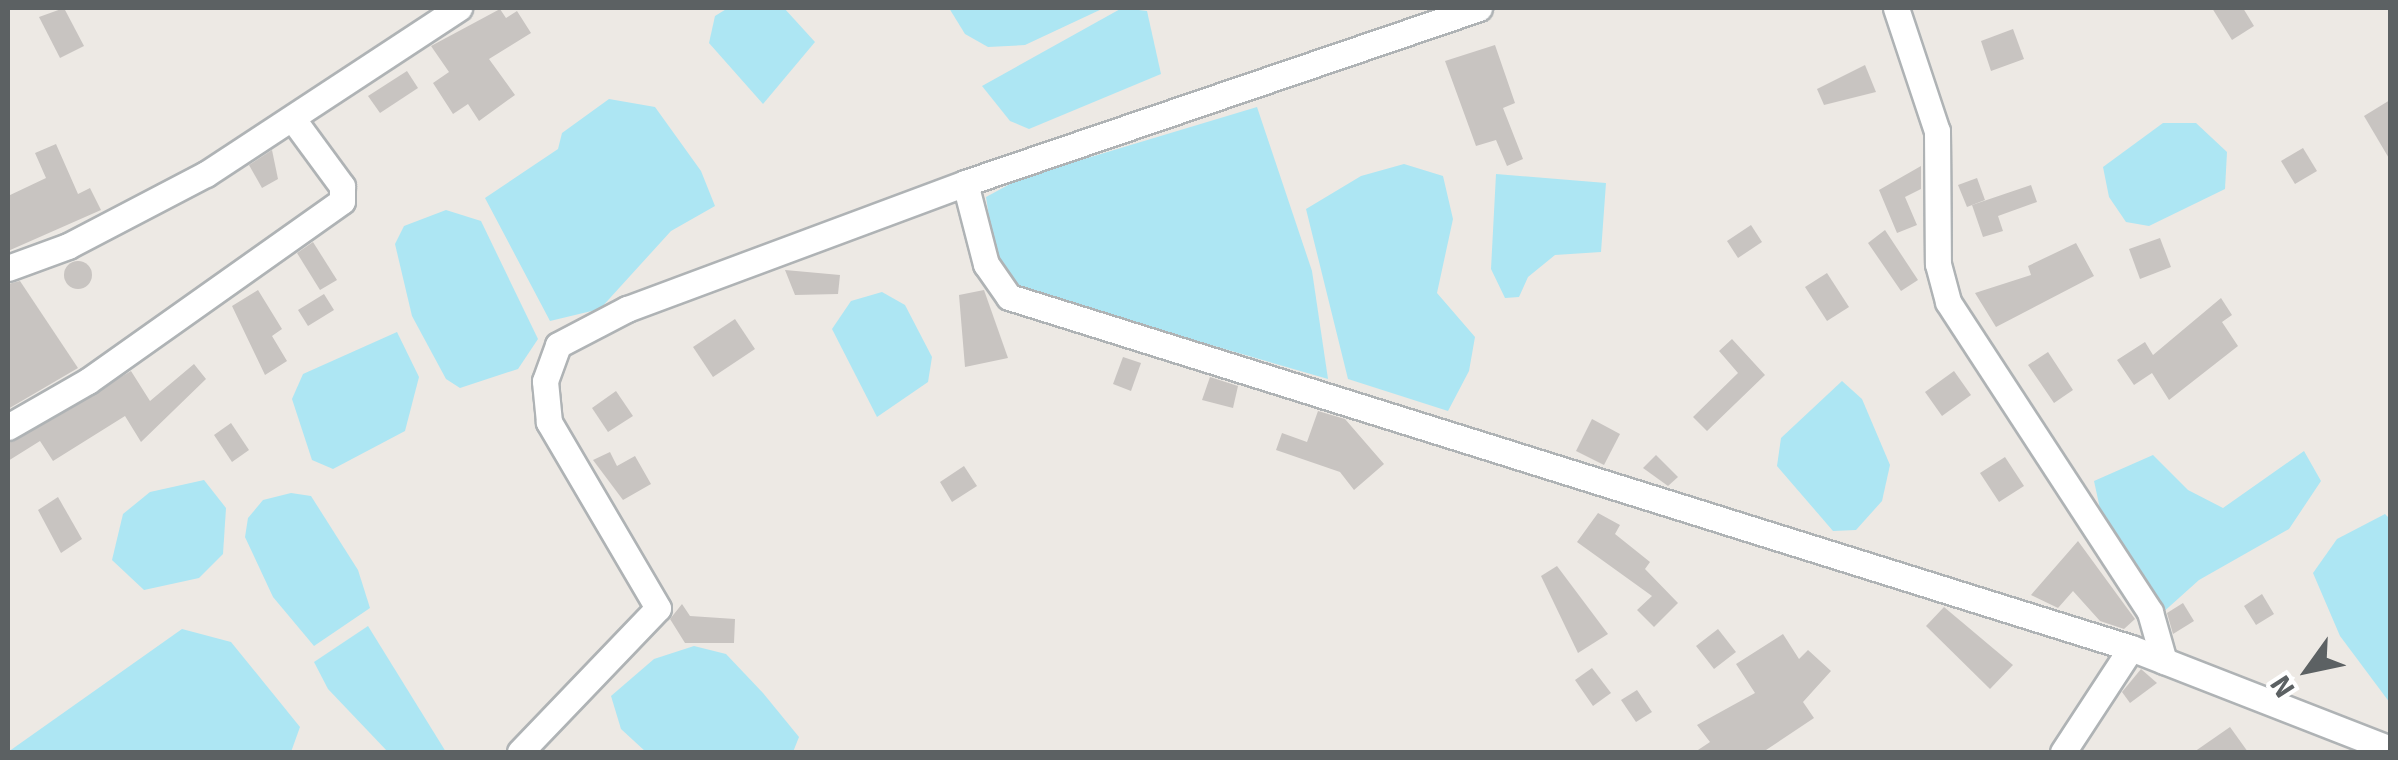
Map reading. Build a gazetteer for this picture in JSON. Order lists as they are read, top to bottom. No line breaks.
{"north":"bottom left"}
